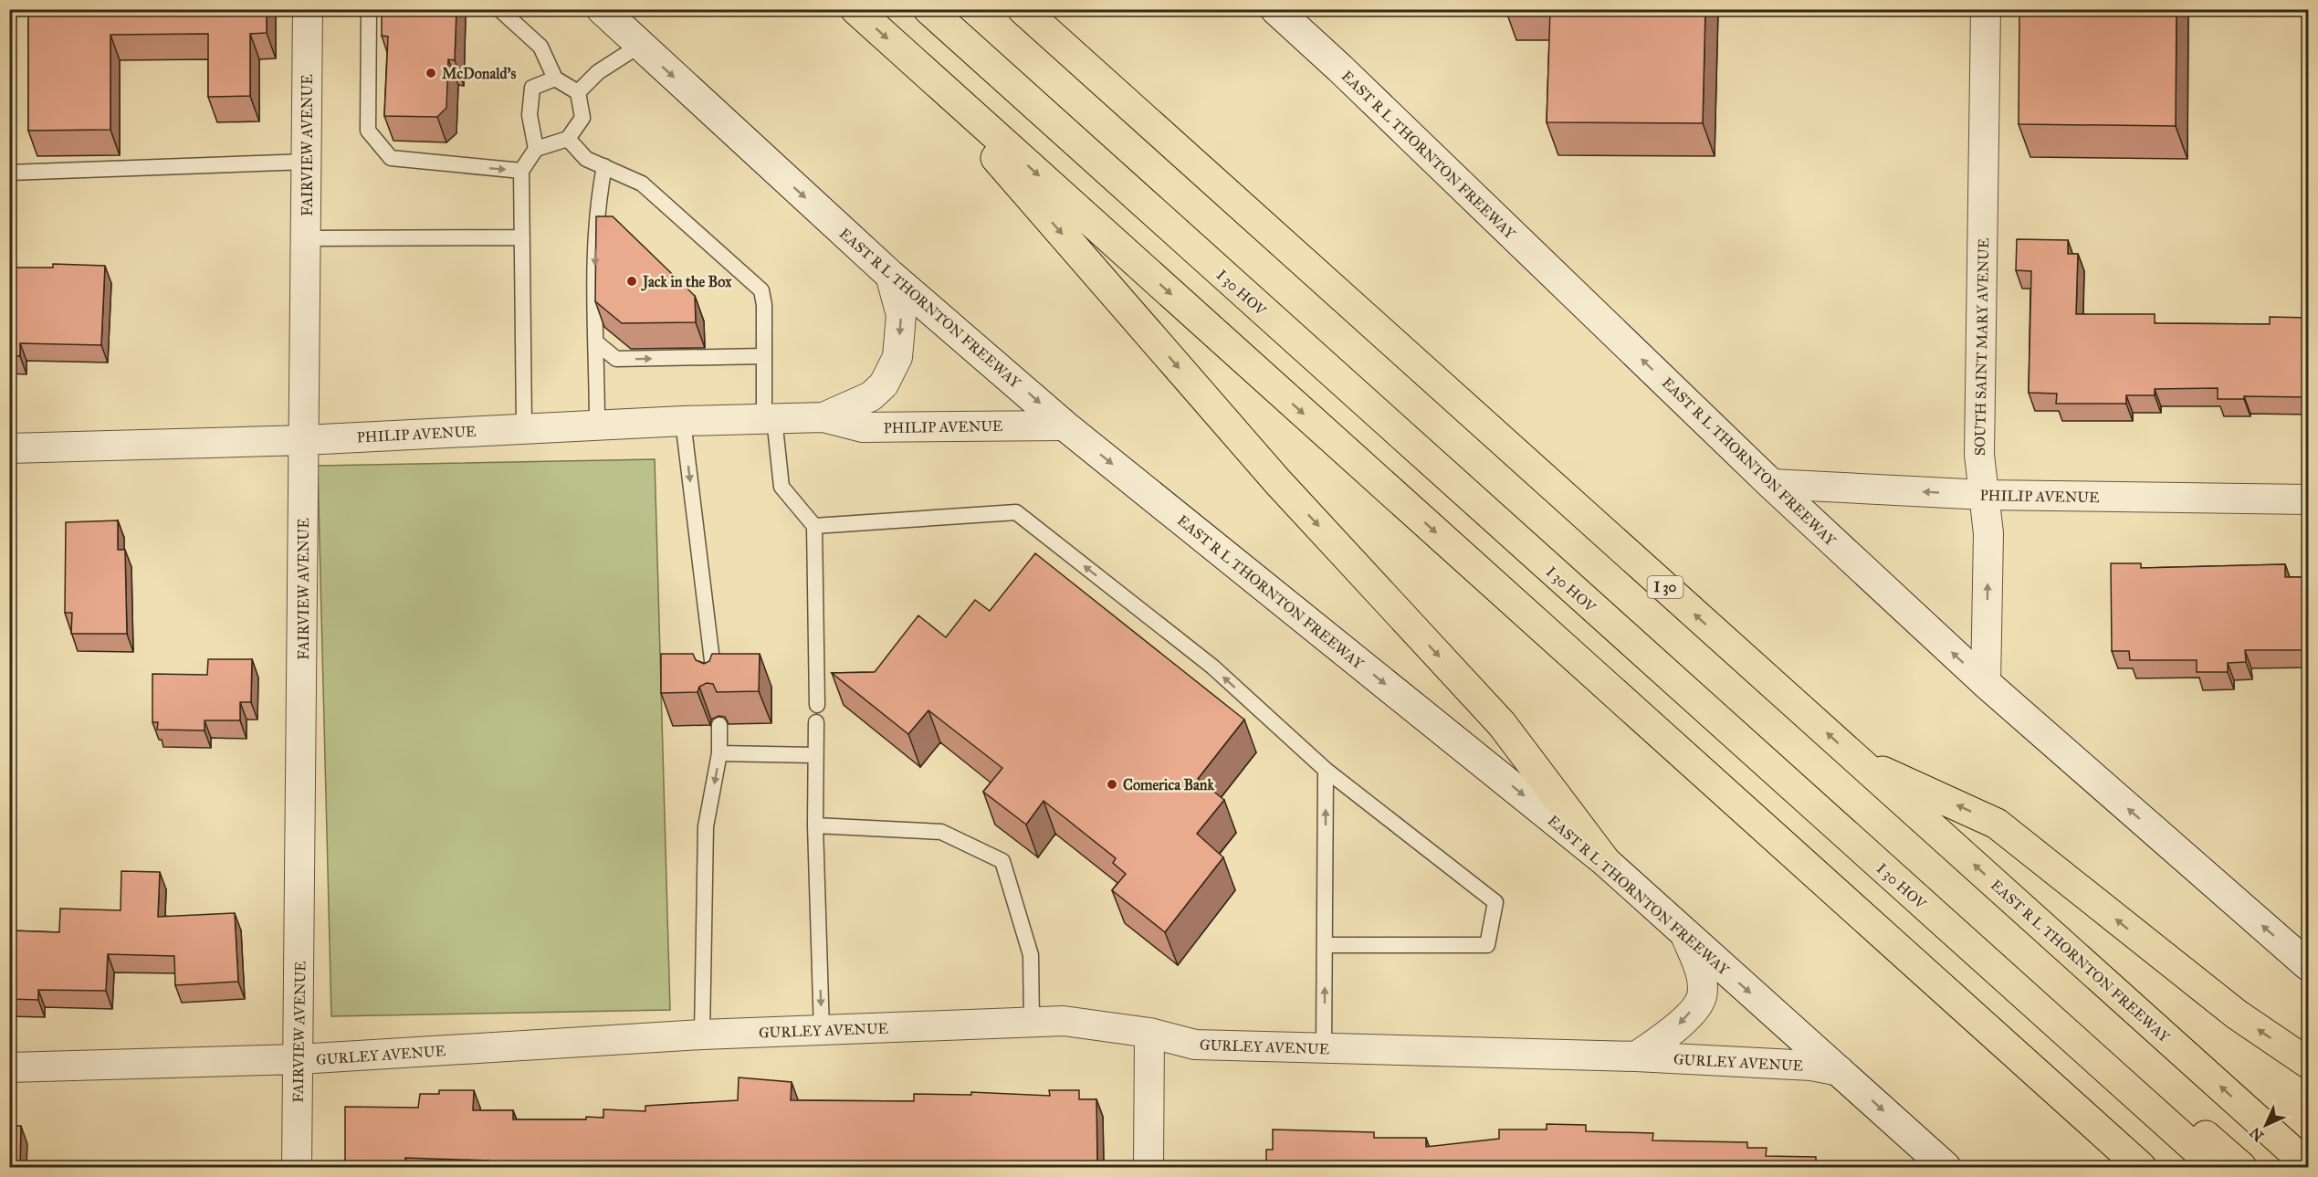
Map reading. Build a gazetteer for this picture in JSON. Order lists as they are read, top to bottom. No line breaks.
{"streets":{"highway":["EAST R L THORNTON FREEWAY","I 30 HOV","I 30"],"street":["FAIRVIEW AVENUE","SOUTH SAINT MARY AVENUE","PHILIP AVENUE","GURLEY AVENUE"]},"crossings":[["FAIRVIEW AVENUE","PHILIP AVENUE"],["FAIRVIEW AVENUE","GURLEY AVENUE"],["EAST R L THORNTON FREEWAY","SOUTH SAINT MARY AVENUE"],["EAST R L THORNTON FREEWAY","PHILIP AVENUE"],["EAST R L THORNTON FREEWAY","GURLEY AVENUE"],["SOUTH SAINT MARY AVENUE","PHILIP AVENUE"]],"places":["McDonald's","Jack in the Box","Comerica Bank"],"north":"bottom left"}
